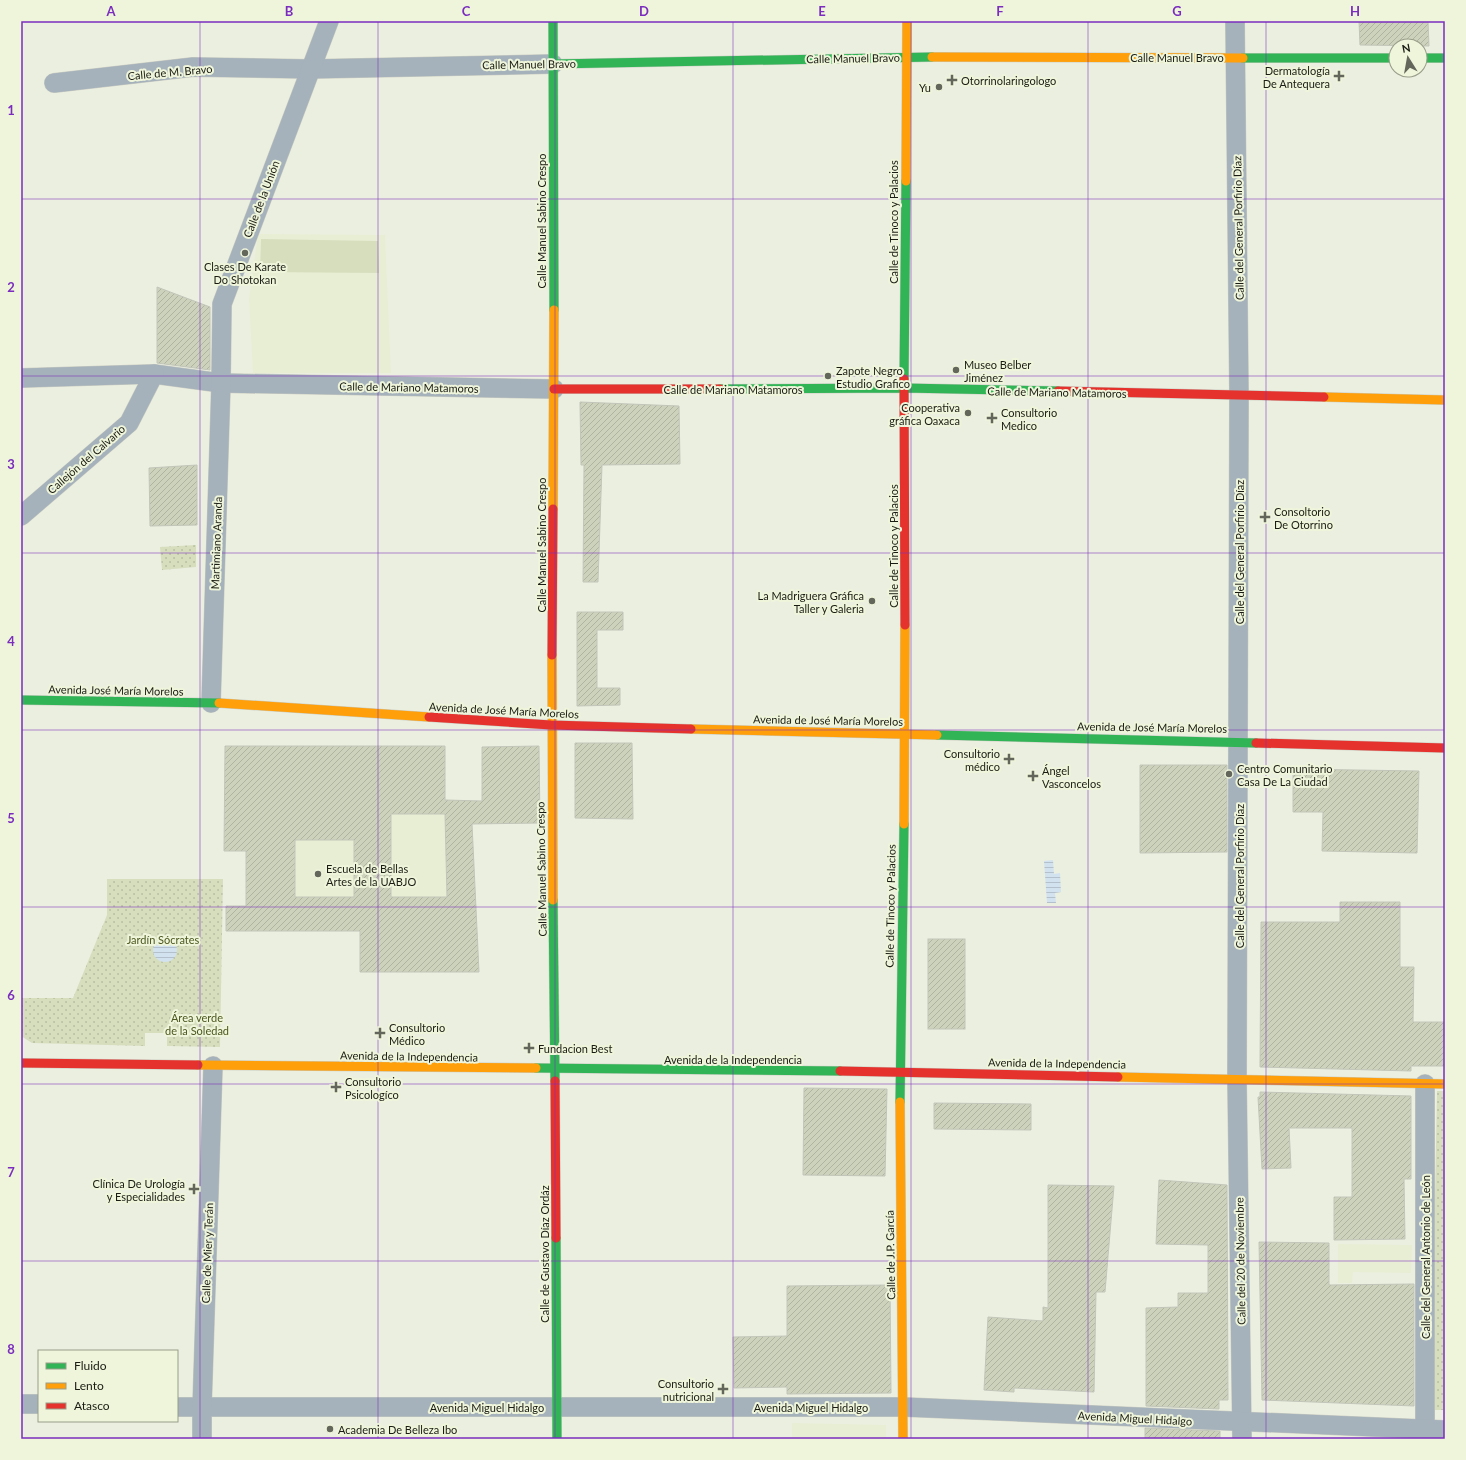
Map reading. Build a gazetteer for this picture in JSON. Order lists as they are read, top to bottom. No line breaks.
{"streets":{"street":["Calle Manuel Bravo","Calle de M. Bravo","Calle de la Unión","Calle Manuel Sabino Crespo","Calle de Tinoco y Palacios","Calle del General Porfirio Díaz","Calle de Mariano Matamoros","Callejón del Calvario","Martimiano Aranda","Avenida José María Morelos","Avenida de José María Morelos","Avenida de la Independencia","Calle de Mier y Terán","Calle de Gustavo Díaz Ordáz","Calle de J.P. García","Calle del General Antonio de León","Calle del 20 de Noviembre","Avenida Miguel Hidalgo"]},"crossings":[["Calle Manuel Bravo","Calle de M. Bravo"],["Calle Manuel Bravo","Calle de la Unión"],["Calle Manuel Bravo","Calle Manuel Sabino Crespo"],["Calle Manuel Bravo","Calle de Tinoco y Palacios"],["Calle Manuel Bravo","Calle del General Porfirio Díaz"],["Calle de M. Bravo","Calle de la Unión"],["Calle de la Unión","Calle de Mariano Matamoros"],["Calle de la Unión","Martimiano Aranda"],["Calle Manuel Sabino Crespo","Calle de Mariano Matamoros"],["Calle Manuel Sabino Crespo","Avenida de José María Morelos"],["Calle Manuel Sabino Crespo","Avenida de la Independencia"],["Calle Manuel Sabino Crespo","Calle de Gustavo Díaz Ordáz"],["Calle de Tinoco y Palacios","Calle de Mariano Matamoros"],["Calle de Tinoco y Palacios","Avenida de José María Morelos"],["Calle de Tinoco y Palacios","Avenida de la Independencia"],["Calle de Tinoco y Palacios","Calle de J.P. García"],["Calle del General Porfirio Díaz","Calle de Mariano Matamoros"],["Calle del General Porfirio Díaz","Avenida de José María Morelos"],["Calle del General Porfirio Díaz","Avenida de la Independencia"],["Calle del General Porfirio Díaz","Calle del 20 de Noviembre"],["Calle de Mariano Matamoros","Callejón del Calvario"],["Calle de Mariano Matamoros","Martimiano Aranda"],["Martimiano Aranda","Avenida José María Morelos"],["Martimiano Aranda","Avenida de José María Morelos"],["Avenida José María Morelos","Avenida de José María Morelos"],["Avenida de la Independencia","Calle de Mier y Terán"],["Avenida de la Independencia","Calle de Gustavo Díaz Ordáz"],["Avenida de la Independencia","Calle de J.P. García"],["Avenida de la Independencia","Calle del General Antonio de León"],["Avenida de la Independencia","Calle del 20 de Noviembre"],["Calle de Mier y Terán","Avenida Miguel Hidalgo"],["Calle de Gustavo Díaz Ordáz","Avenida Miguel Hidalgo"],["Calle de J.P. García","Avenida Miguel Hidalgo"],["Calle del General Antonio de León","Avenida Miguel Hidalgo"],["Calle del 20 de Noviembre","Avenida Miguel Hidalgo"]],"parks":["Jardín Sócrates","Área verde de la Soledad"],"places":{"health":["Dermatología De Antequera","Otorrinolaringologo","Consultorio Medico","Consoltorio De Otorrino","Consultorio médico","Ángel Vasconcelos","Consultorio Médico","Fundacion Best","Consultorio Psicologíco","Clínica De Urología y Especialidades","Consultorio nutricional"],"other":["Yu","Clases De Karate Do Shotokan","Museo Belber Jiménez","Zapote Negro Estudio Grafico","Cooperativa gráfica Oaxaca","La Madriguera Gráfica Taller y Galeria","Centro Comunitario Casa De La Ciudad","Escuela de Bellas Artes de la UABJO","Academia De Belleza Ibo"]},"legend":["Fluido","Lento","Atasco"],"north":"top","grid":{"columns":["A","B","C","D","E","F","G","H"],"rows":["1","2","3","4","5","6","7","8"]}}
